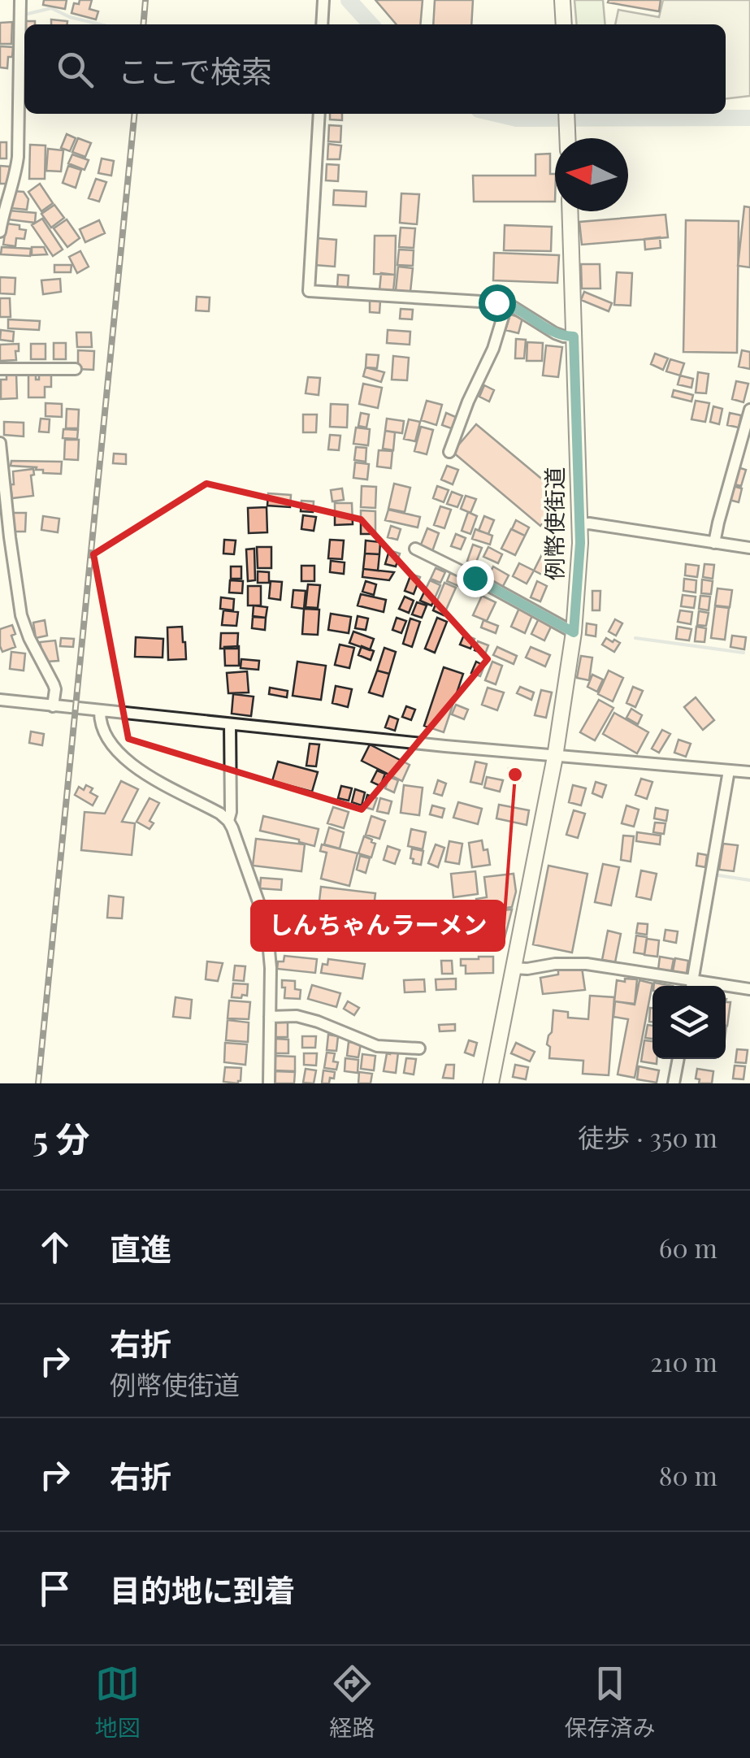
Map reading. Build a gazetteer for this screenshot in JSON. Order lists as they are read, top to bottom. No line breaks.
{"streets":{"main road":["例幣使街道"]},"places":["しんちゃんラーメン"],"north":"left","page":{"search":"ここで検索","heading":["5 分","徒歩 · 350 m"],"list":[["直進","60 m"],["右折","例幣使街道","210 m"],["右折","80 m"],"目的地に到着"],"nav":["地図","経路","保存済み"]}}
